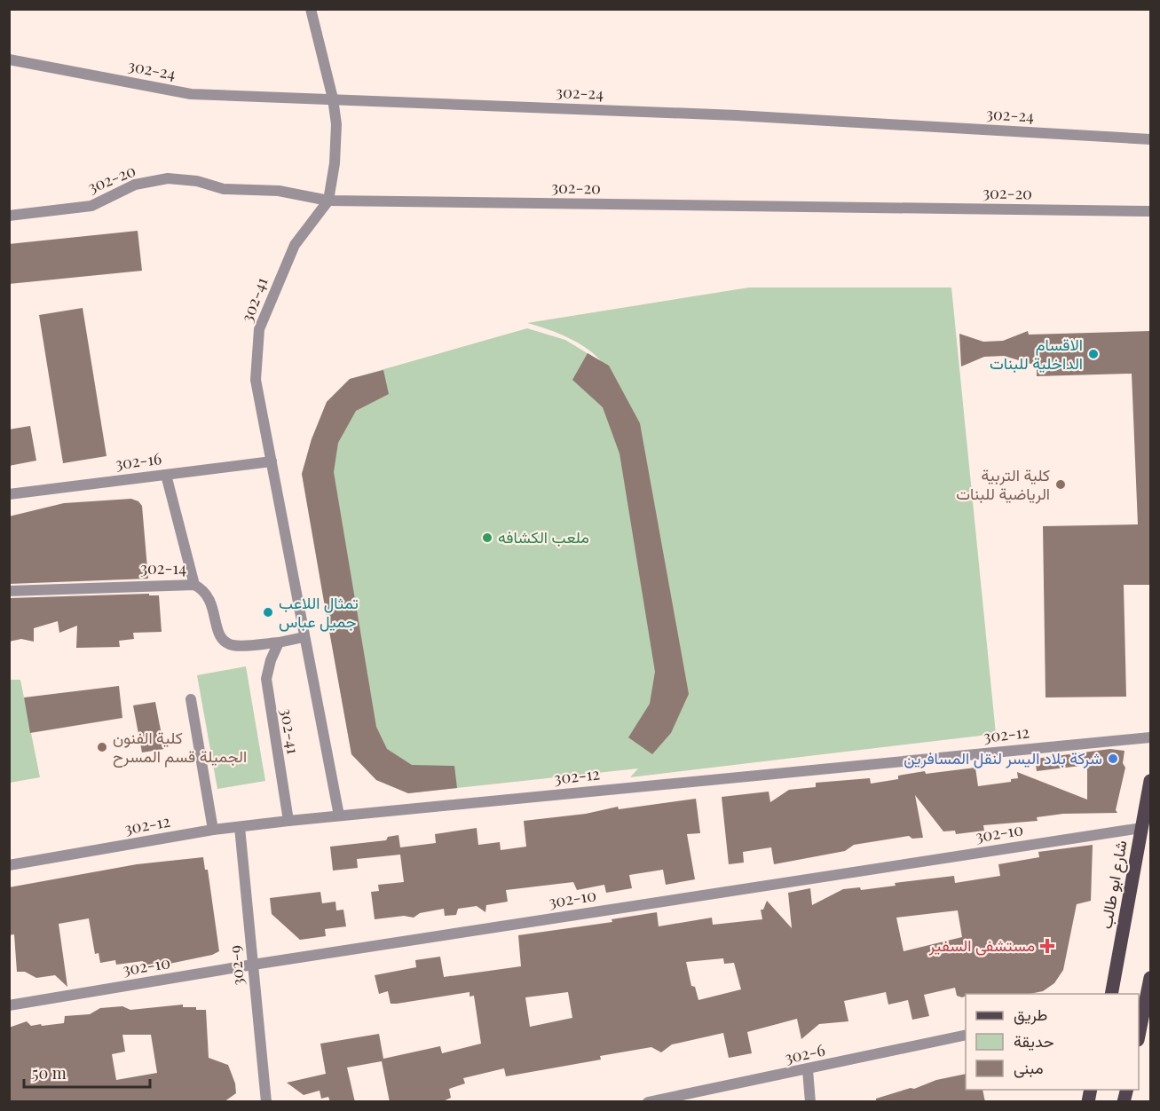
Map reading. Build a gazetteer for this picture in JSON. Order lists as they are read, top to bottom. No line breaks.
{"streets":{"main road":["شارع ابو طالب"],"street":["302-24","302-20","302-41","302-16","302-14","302-12","302-10","302-9","302-6"]},"crossings":[["302-24","302-41"],["302-20","302-41"],["302-41","302-16"],["302-41","302-14"],["302-41","302-12"],["302-12","302-9"],["302-10","شارع ابو طالب"],["302-10","302-9"]],"places":{"other":["الاقسام الداخلية للبنات","كلية التربية الرياضية للبنات","ملعب الكشافه","تمثال اللاعب جميل عباس","كلية الفنون الجميلة قسم المسرح","شركة بلاد اليسر لنقل المسافرين"],"health":["مستشفى السفير"]},"legend":["طريق","حديقة","مبنى"],"scale_bar":"50 m"}
